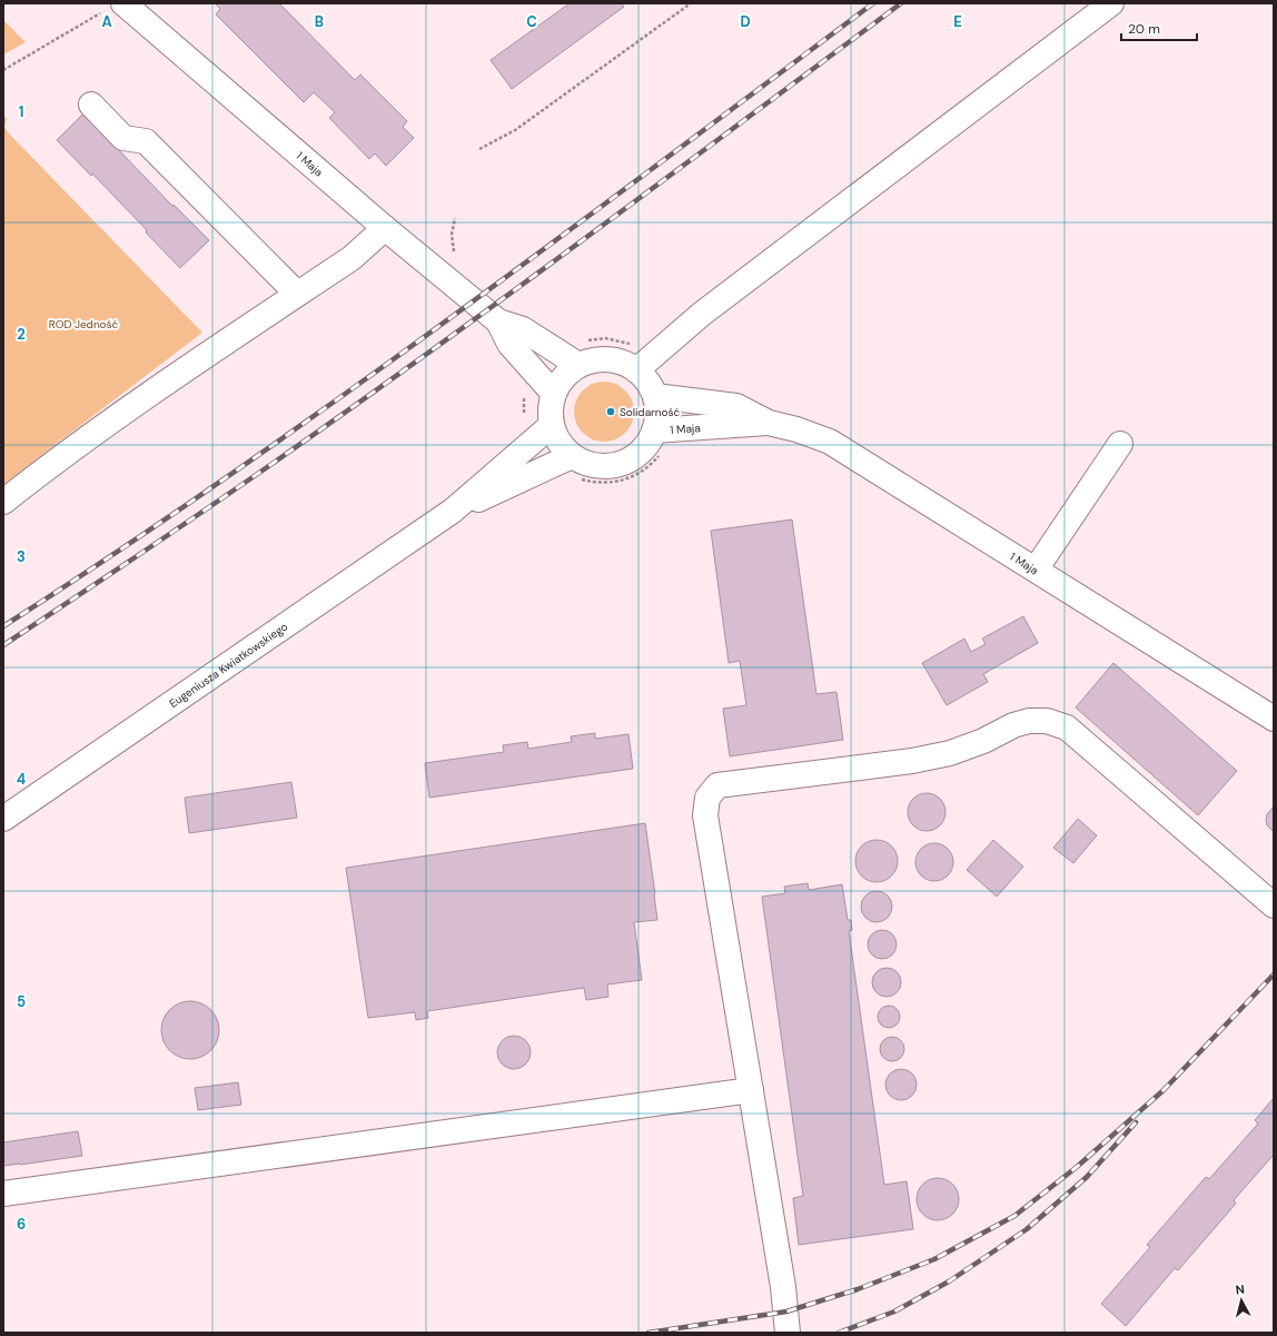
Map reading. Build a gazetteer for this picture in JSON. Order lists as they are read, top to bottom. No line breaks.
{"streets":{"street":["1 Maja","Eugeniusza Kwiatkowskiego"]},"crossings":[["1 Maja","Eugeniusza Kwiatkowskiego"]],"parks":["ROD Jedność"],"places":["Solidarność"],"scale_bar":"20 m","north":"top","grid":{"columns":["A","B","C","D","E"],"rows":["1","2","3","4","5","6"]}}
